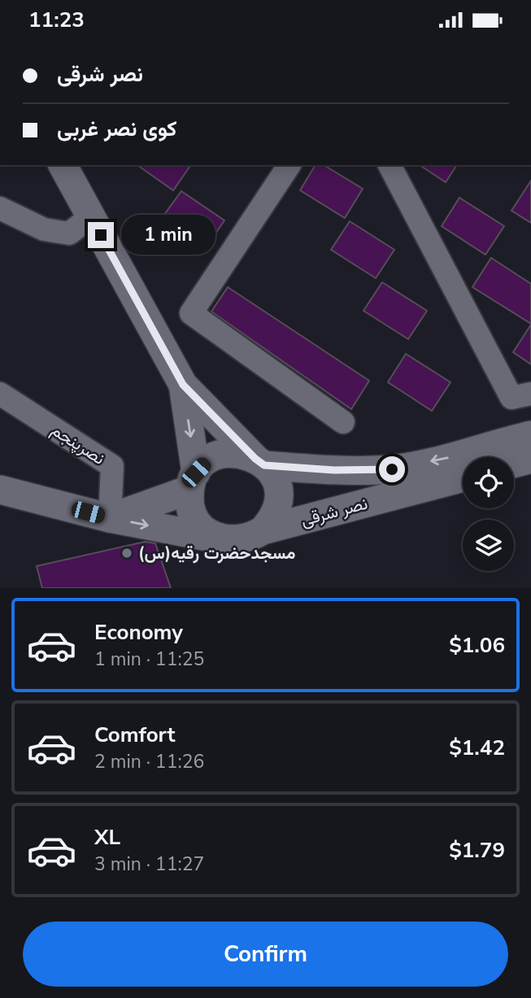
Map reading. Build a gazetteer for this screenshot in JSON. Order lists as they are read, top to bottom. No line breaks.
{"streets":{"street":["نصرپنجم","نصر شرقی"]},"places":["مسجدحضرت رقیه(س)"],"page":{"status":"11:23","banner":["نصر شرقی","کوی نصر غربی"],"bubble":"1 min","list":[{"name":"Economy","note":"1 min · 11:25","value":"$1.06"},{"name":"Comfort","note":"2 min · 11:26","value":"$1.42"},{"name":"XL","note":"3 min · 11:27","value":"$1.79"}],"buttons":"Confirm"}}
